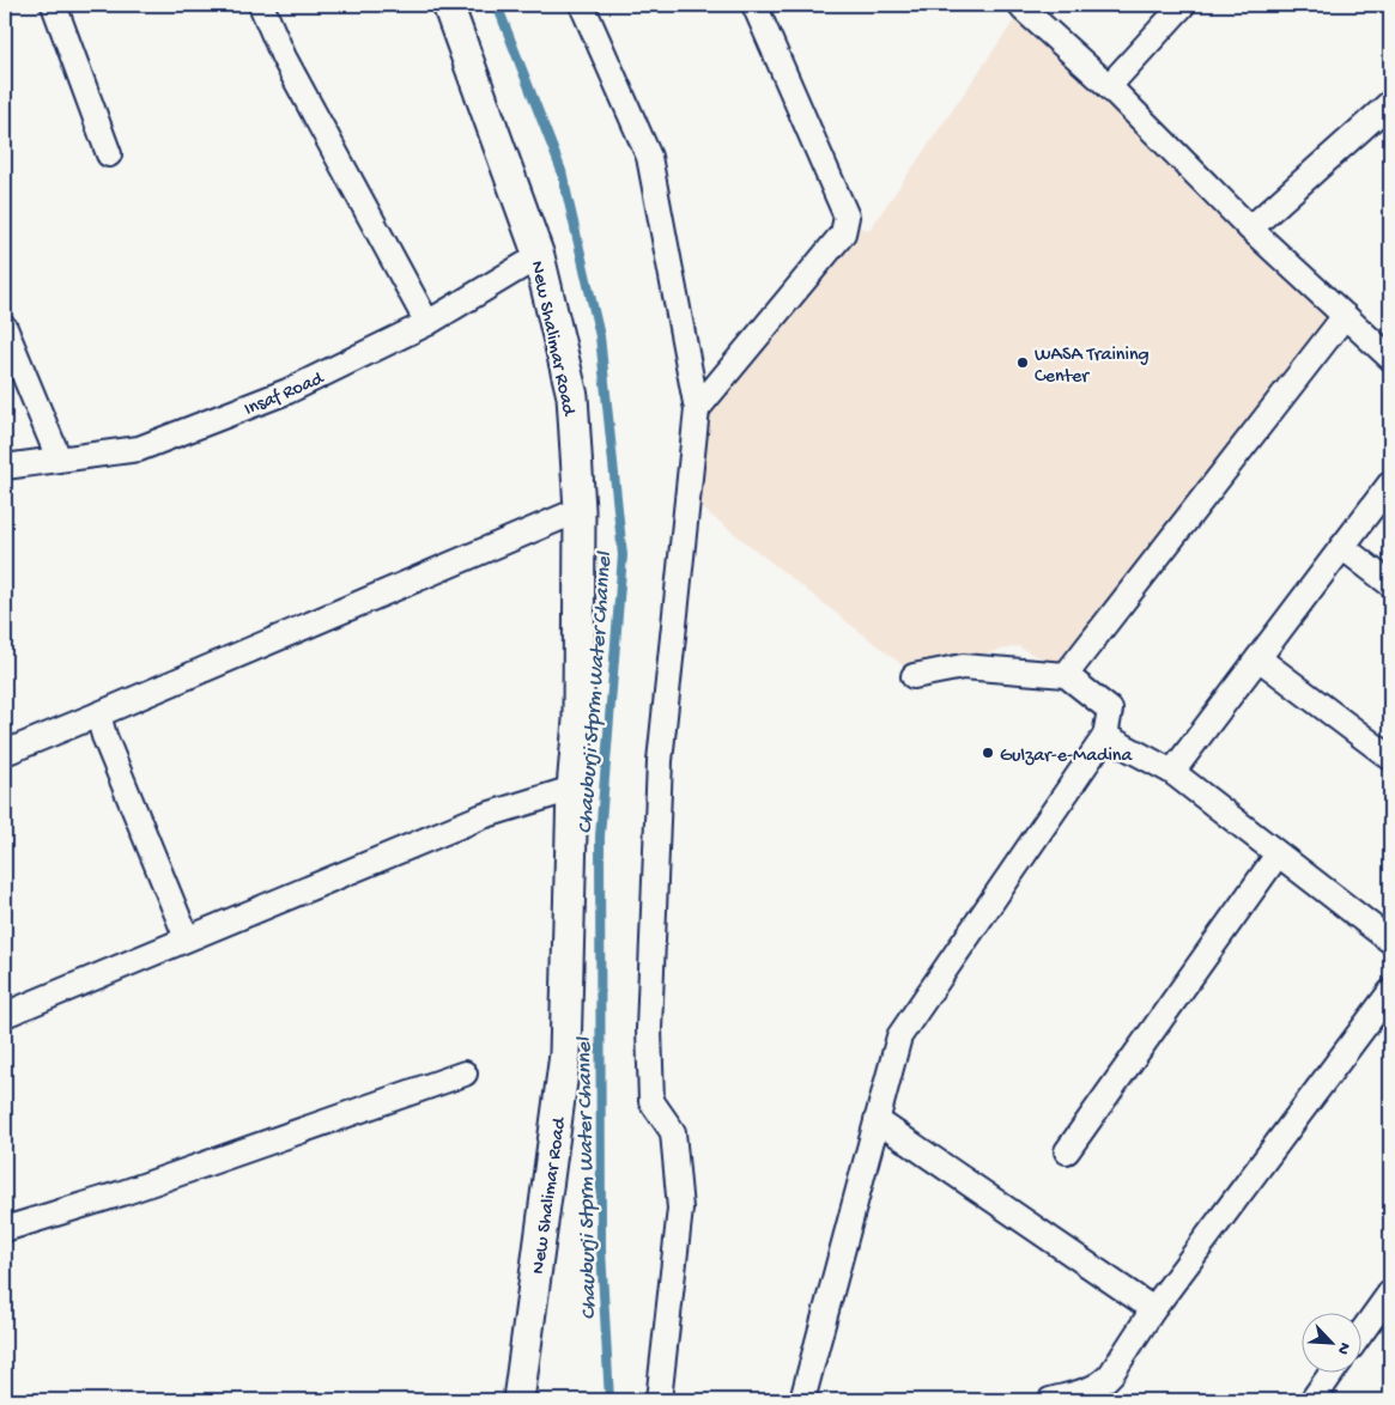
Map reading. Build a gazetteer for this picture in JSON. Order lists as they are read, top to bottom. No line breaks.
{"streets":{"street":["New Shalimar Road","Insaf Road"]},"crossings":[["New Shalimar Road","Insaf Road"]],"water":["Chauburji Stprm Water Channel"],"places":["WASA Training Center","Gulzar-e-Madina"],"north":"bottom right"}
